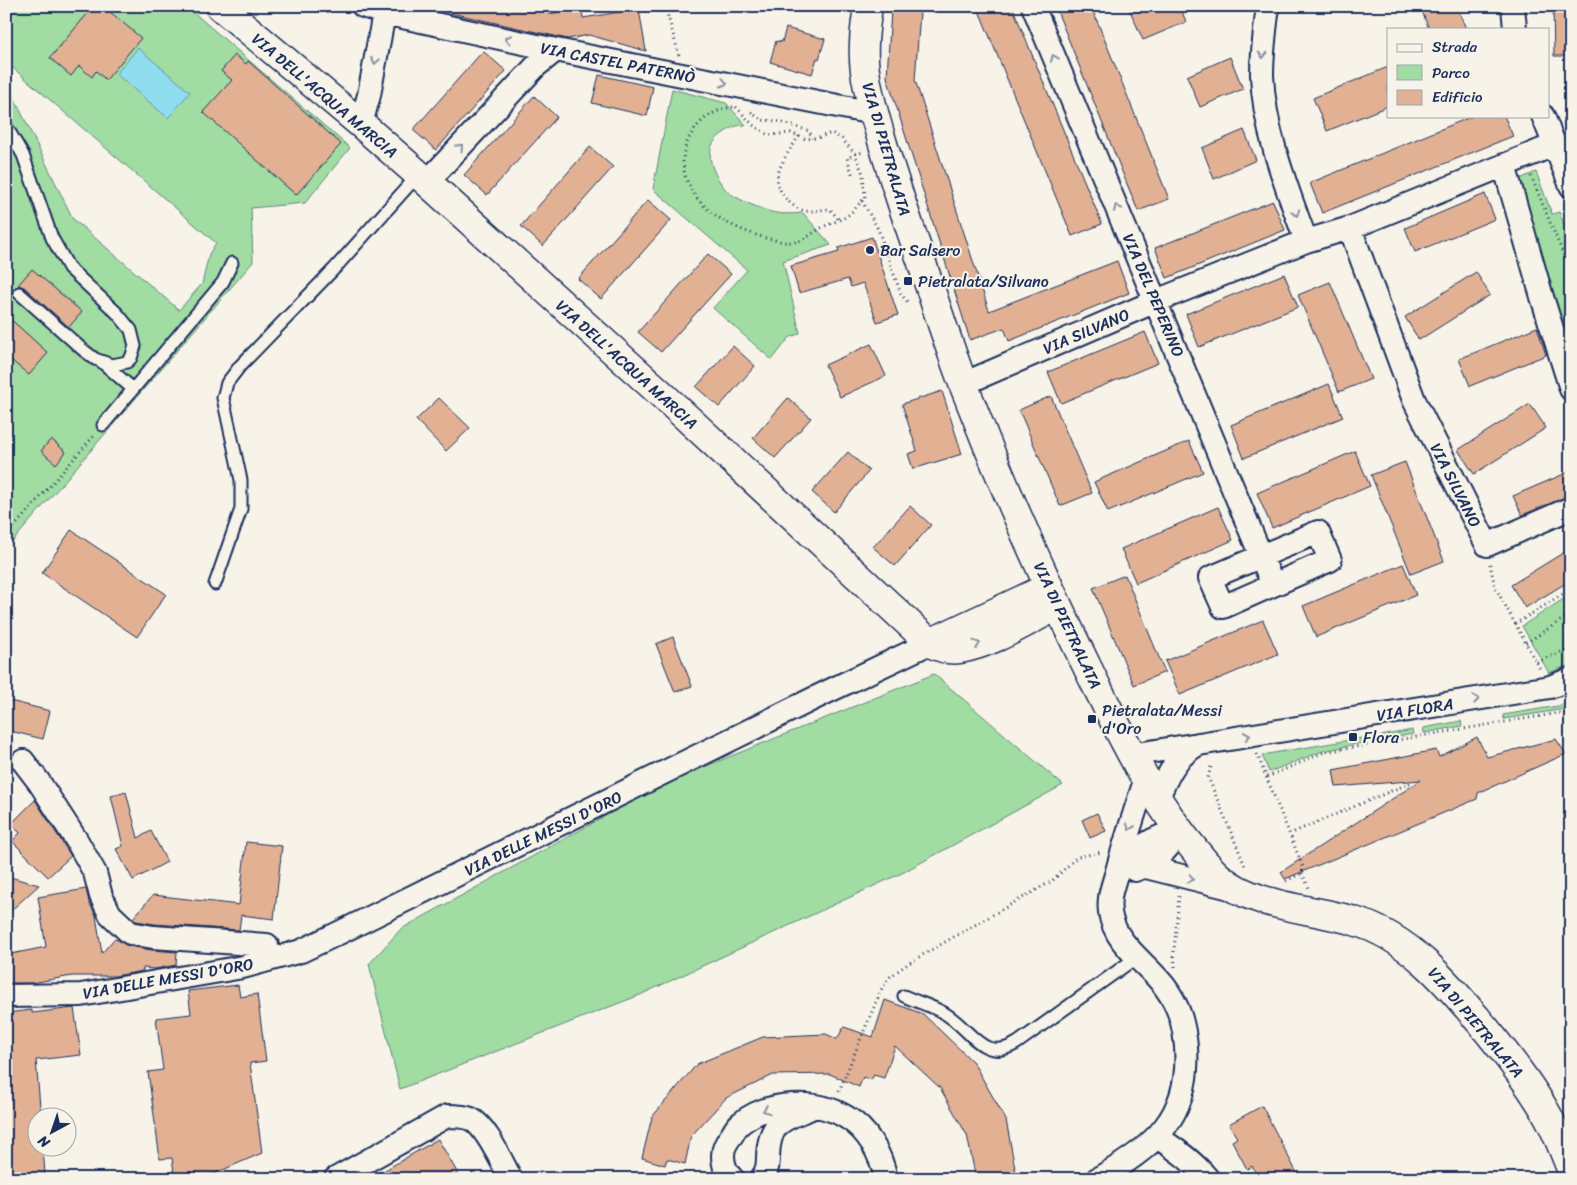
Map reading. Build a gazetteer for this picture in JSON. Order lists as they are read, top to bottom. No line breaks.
{"streets":{"street":["VIA CASTEL PATERNÒ","VIA DELL'ACQUA MARCIA","VIA DI PIETRALATA","VIA DEL PEPERINO","VIA SILVANO","VIA FLORA","VIA DELLE MESSI D'ORO"]},"crossings":[["VIA CASTEL PATERNÒ","VIA DI PIETRALATA"],["VIA DELL'ACQUA MARCIA","VIA DELLE MESSI D'ORO"],["VIA DI PIETRALATA","VIA SILVANO"],["VIA DI PIETRALATA","VIA FLORA"],["VIA DEL PEPERINO","VIA SILVANO"]],"places":{"other":["Bar Salsero"],"transit":["Pietralata/Silvano","Pietralata/Messi d'Oro","Flora"]},"legend":["Strada","Parco","Edificio"],"north":"bottom left"}
